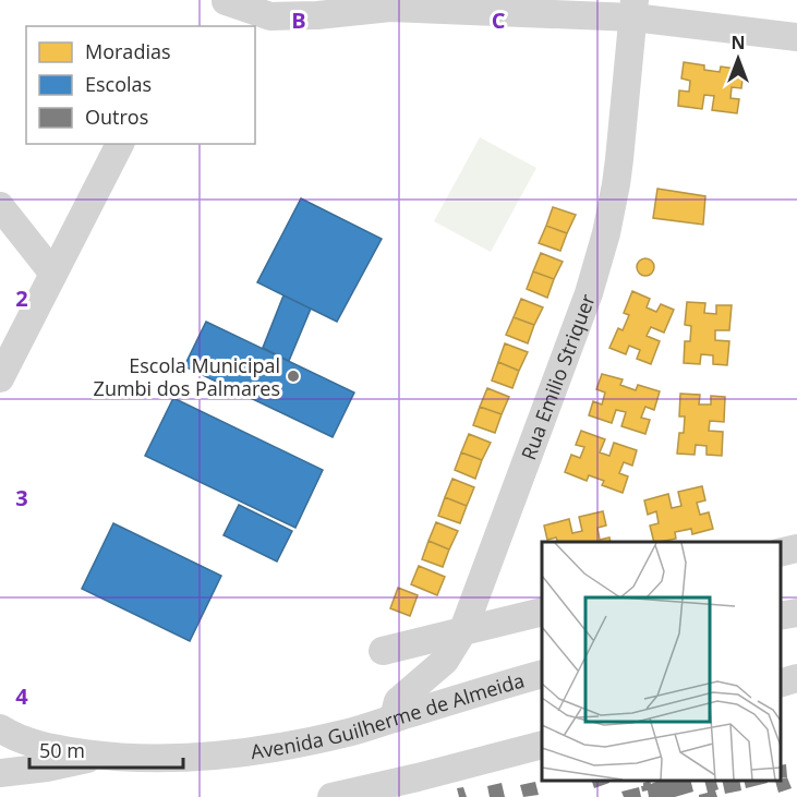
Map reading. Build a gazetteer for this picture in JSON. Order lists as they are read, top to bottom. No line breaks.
{"streets":{"street":["Rua Emilio Striquer","Avenida Guilherme de Almeida"]},"crossings":[["Rua Emilio Striquer","Avenida Guilherme de Almeida"]],"places":["Escola Municipal Zumbi dos Palmares"],"legend":["Moradias","Escolas","Outros"],"scale_bar":"50 m","north":"top","grid":{"columns":["B","C"],"rows":["2","3","4"]}}
